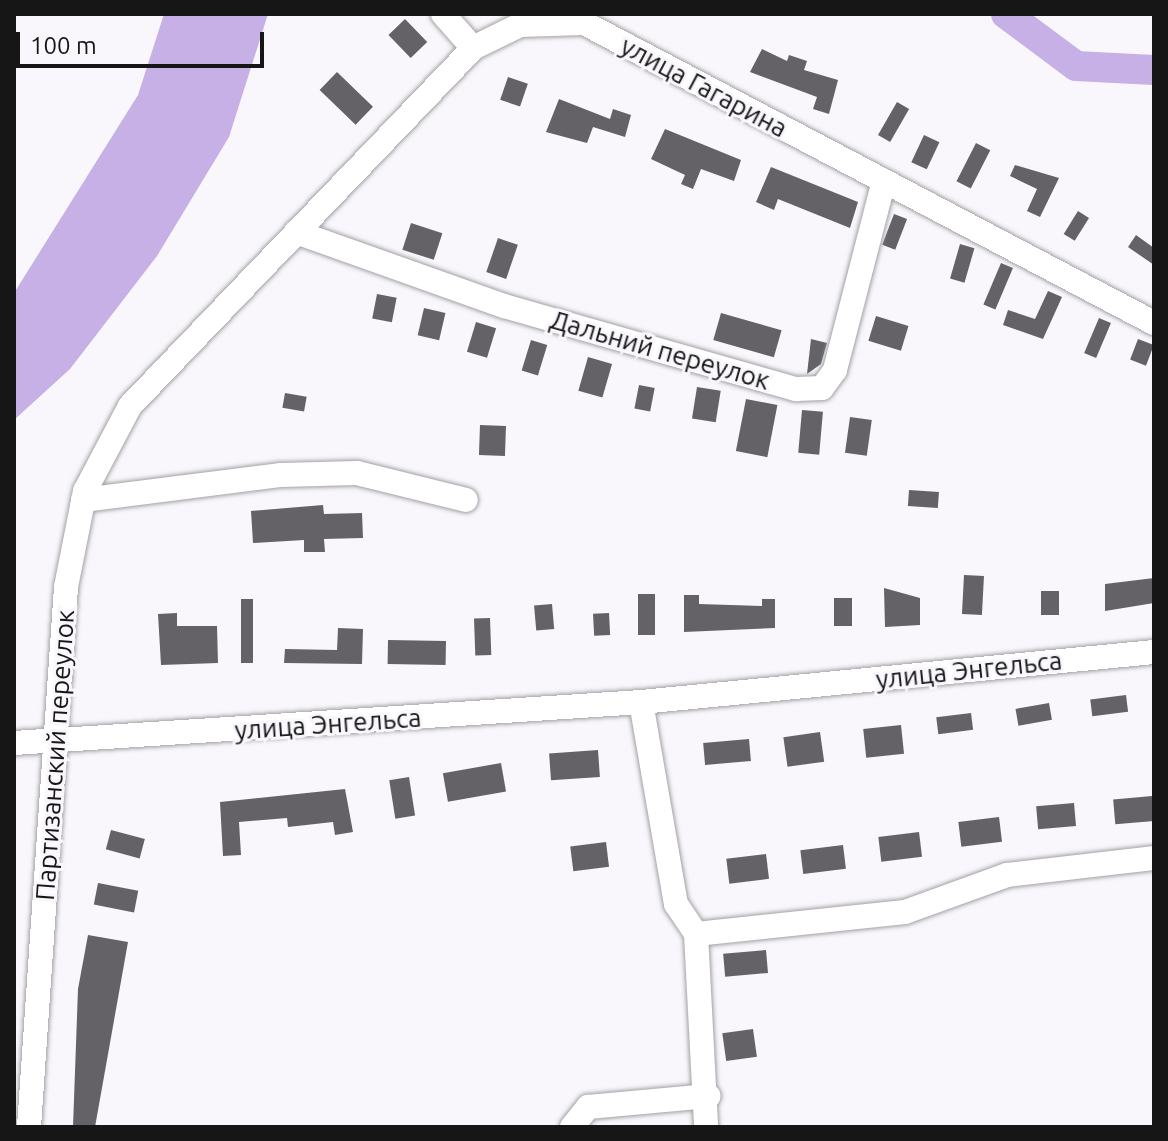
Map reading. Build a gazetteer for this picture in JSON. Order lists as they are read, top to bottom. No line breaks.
{"streets":{"street":["улица Гагарина","Дальний переулок","улица Энгельса","Партизанский переулок"]},"crossings":[["улица Гагарина","Дальний переулок"],["улица Гагарина","Партизанский переулок"],["улица Энгельса","Партизанский переулок"]],"scale_bar":"100 m"}
